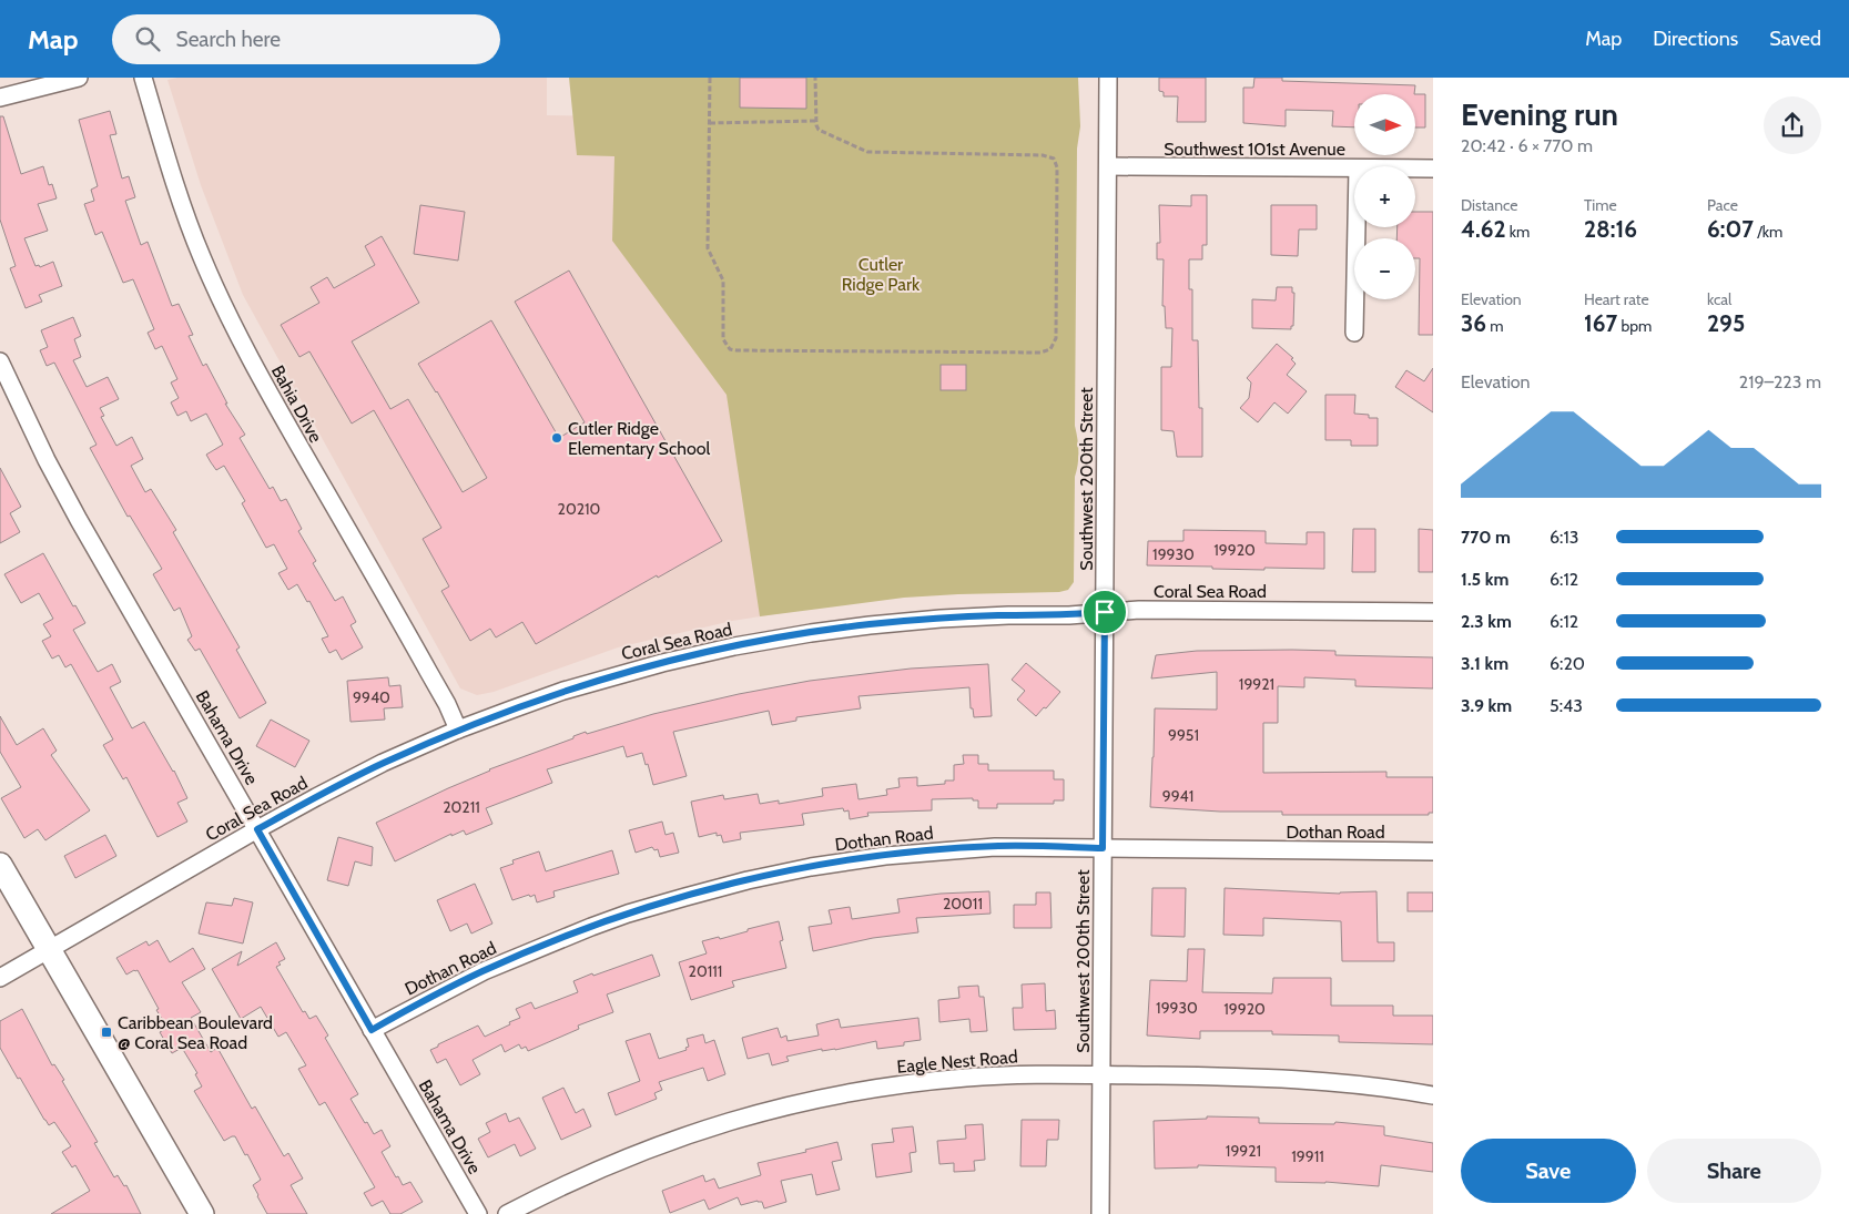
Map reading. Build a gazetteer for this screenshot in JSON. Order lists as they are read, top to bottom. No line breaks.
{"streets":{"street":["Southwest 101st Avenue","Bahia Drive","Southwest 200th Street","Coral Sea Road","Bahama Drive","Dothan Road","Eagle Nest Road"]},"crossings":[["Southwest 101st Avenue","Southwest 200th Street"],["Bahia Drive","Coral Sea Road"],["Southwest 200th Street","Coral Sea Road"],["Southwest 200th Street","Dothan Road"],["Southwest 200th Street","Eagle Nest Road"],["Coral Sea Road","Bahama Drive"],["Bahama Drive","Dothan Road"]],"parks":["Cutler Ridge Park"],"places":{"other":["Cutler Ridge Elementary School"],"transit":["Caribbean Boulevard @ Coral Sea Road"]},"house_numbers":["20210","19920","19930","19921","9940","9951","9941","20211","20011","20111","19930","19920","19921","19911"],"north":"right","page":{"header":"Map","search":"Search here","nav":["Map","Directions","Saved"],"heading":["Evening run","20:42 · 6 × 770 m"],"map_buttons":["+","−"],"stats":[["Distance","4.62 km"],["Time","28:16"],["Pace","6:07 /km"],["Elevation","36 m"],["Heart rate","167 bpm"],["kcal","295"]],"chart":["Elevation","219–223 m"],"list":[{"name":"770 m","note":"6:13"},{"name":"1.5 km","note":"6:12"},{"name":"2.3 km","note":"6:12"},{"name":"3.1 km","note":"6:20"},{"name":"3.9 km","note":"5:43"}],"buttons":["Save","Share"]}}
